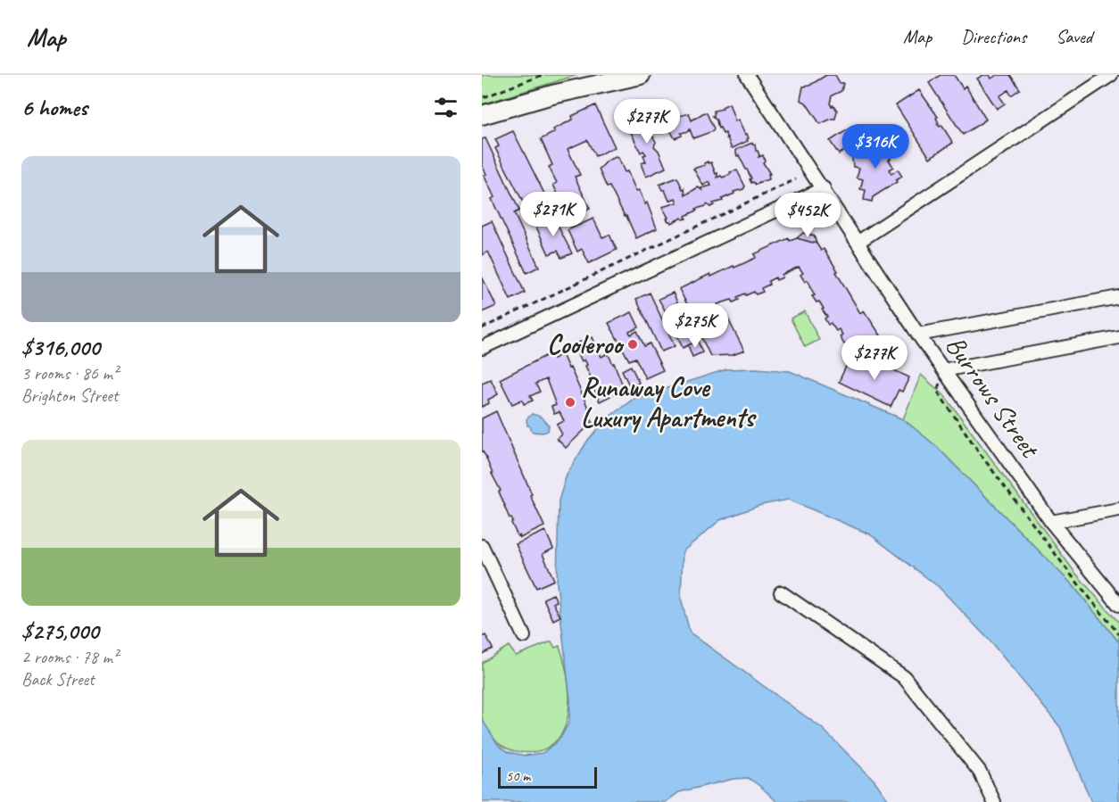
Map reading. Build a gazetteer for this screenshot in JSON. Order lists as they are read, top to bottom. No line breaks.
{"streets":{"street":["Burrows Street"]},"places":["Cooleroo","Runaway Cove Luxury Apartments"],"scale_bar":"50 m","page":{"header":"Map","nav":["Map","Directions","Saved"],"heading":"6 homes","price":["$277K","$316K","$271K","$452K","$275K","$277K"],"list":[{"name":"$316,000","note":"3 rooms · 86 m² · Brighton Street"},{"name":"$275,000","note":"2 rooms · 78 m² · Back Street"}],"scale":"50 m"}}
